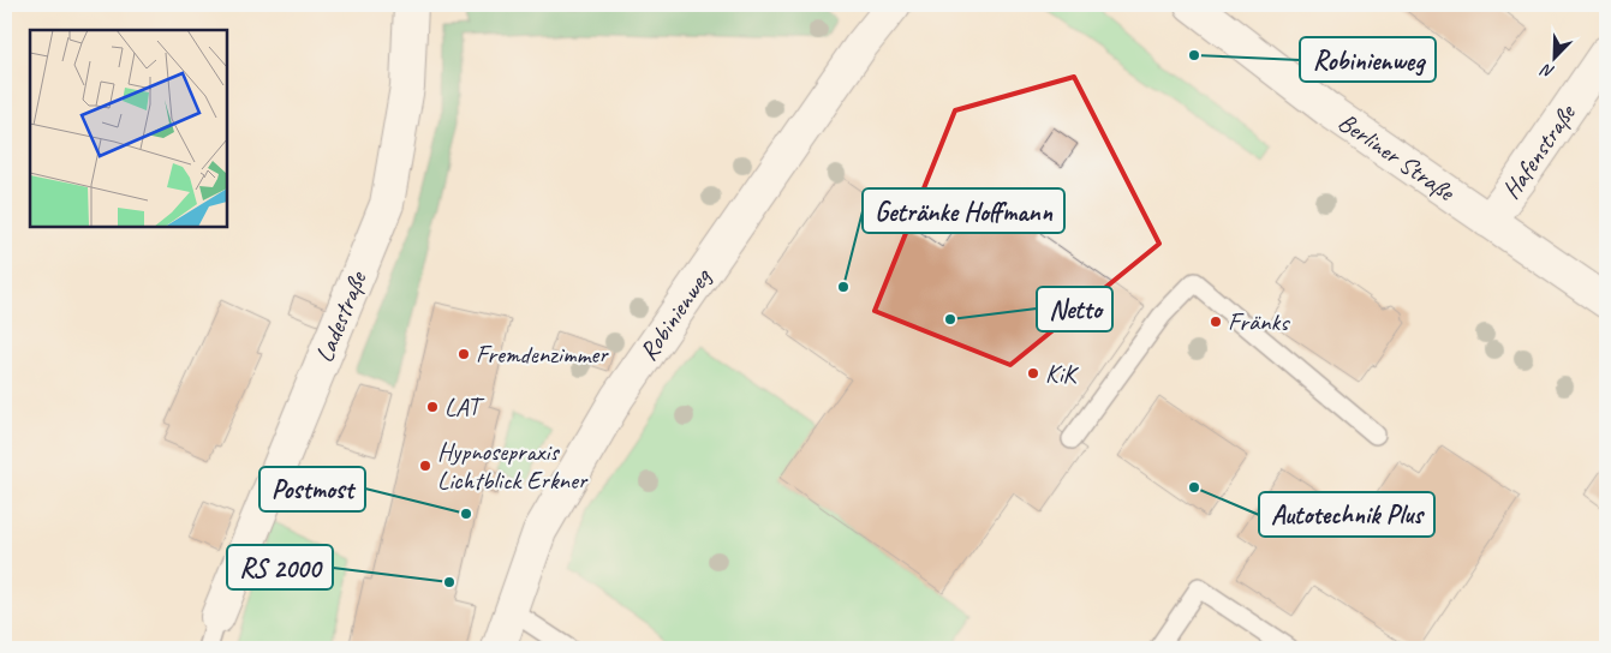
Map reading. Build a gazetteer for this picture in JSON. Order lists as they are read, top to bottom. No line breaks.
{"streets":{"street":["Hafenstraße","Berliner Straße","Robinienweg","Ladestraße"]},"crossings":[["Hafenstraße","Berliner Straße"]],"places":["Robinienweg","Getränke Hoffmann","Netto","Fränks","Fremdenzimmer","KiK","LAT","Hypnosepraxis Lichtblick Erkner","Autotechnik Plus","Postmost","RS 2000"],"north":"bottom left"}
